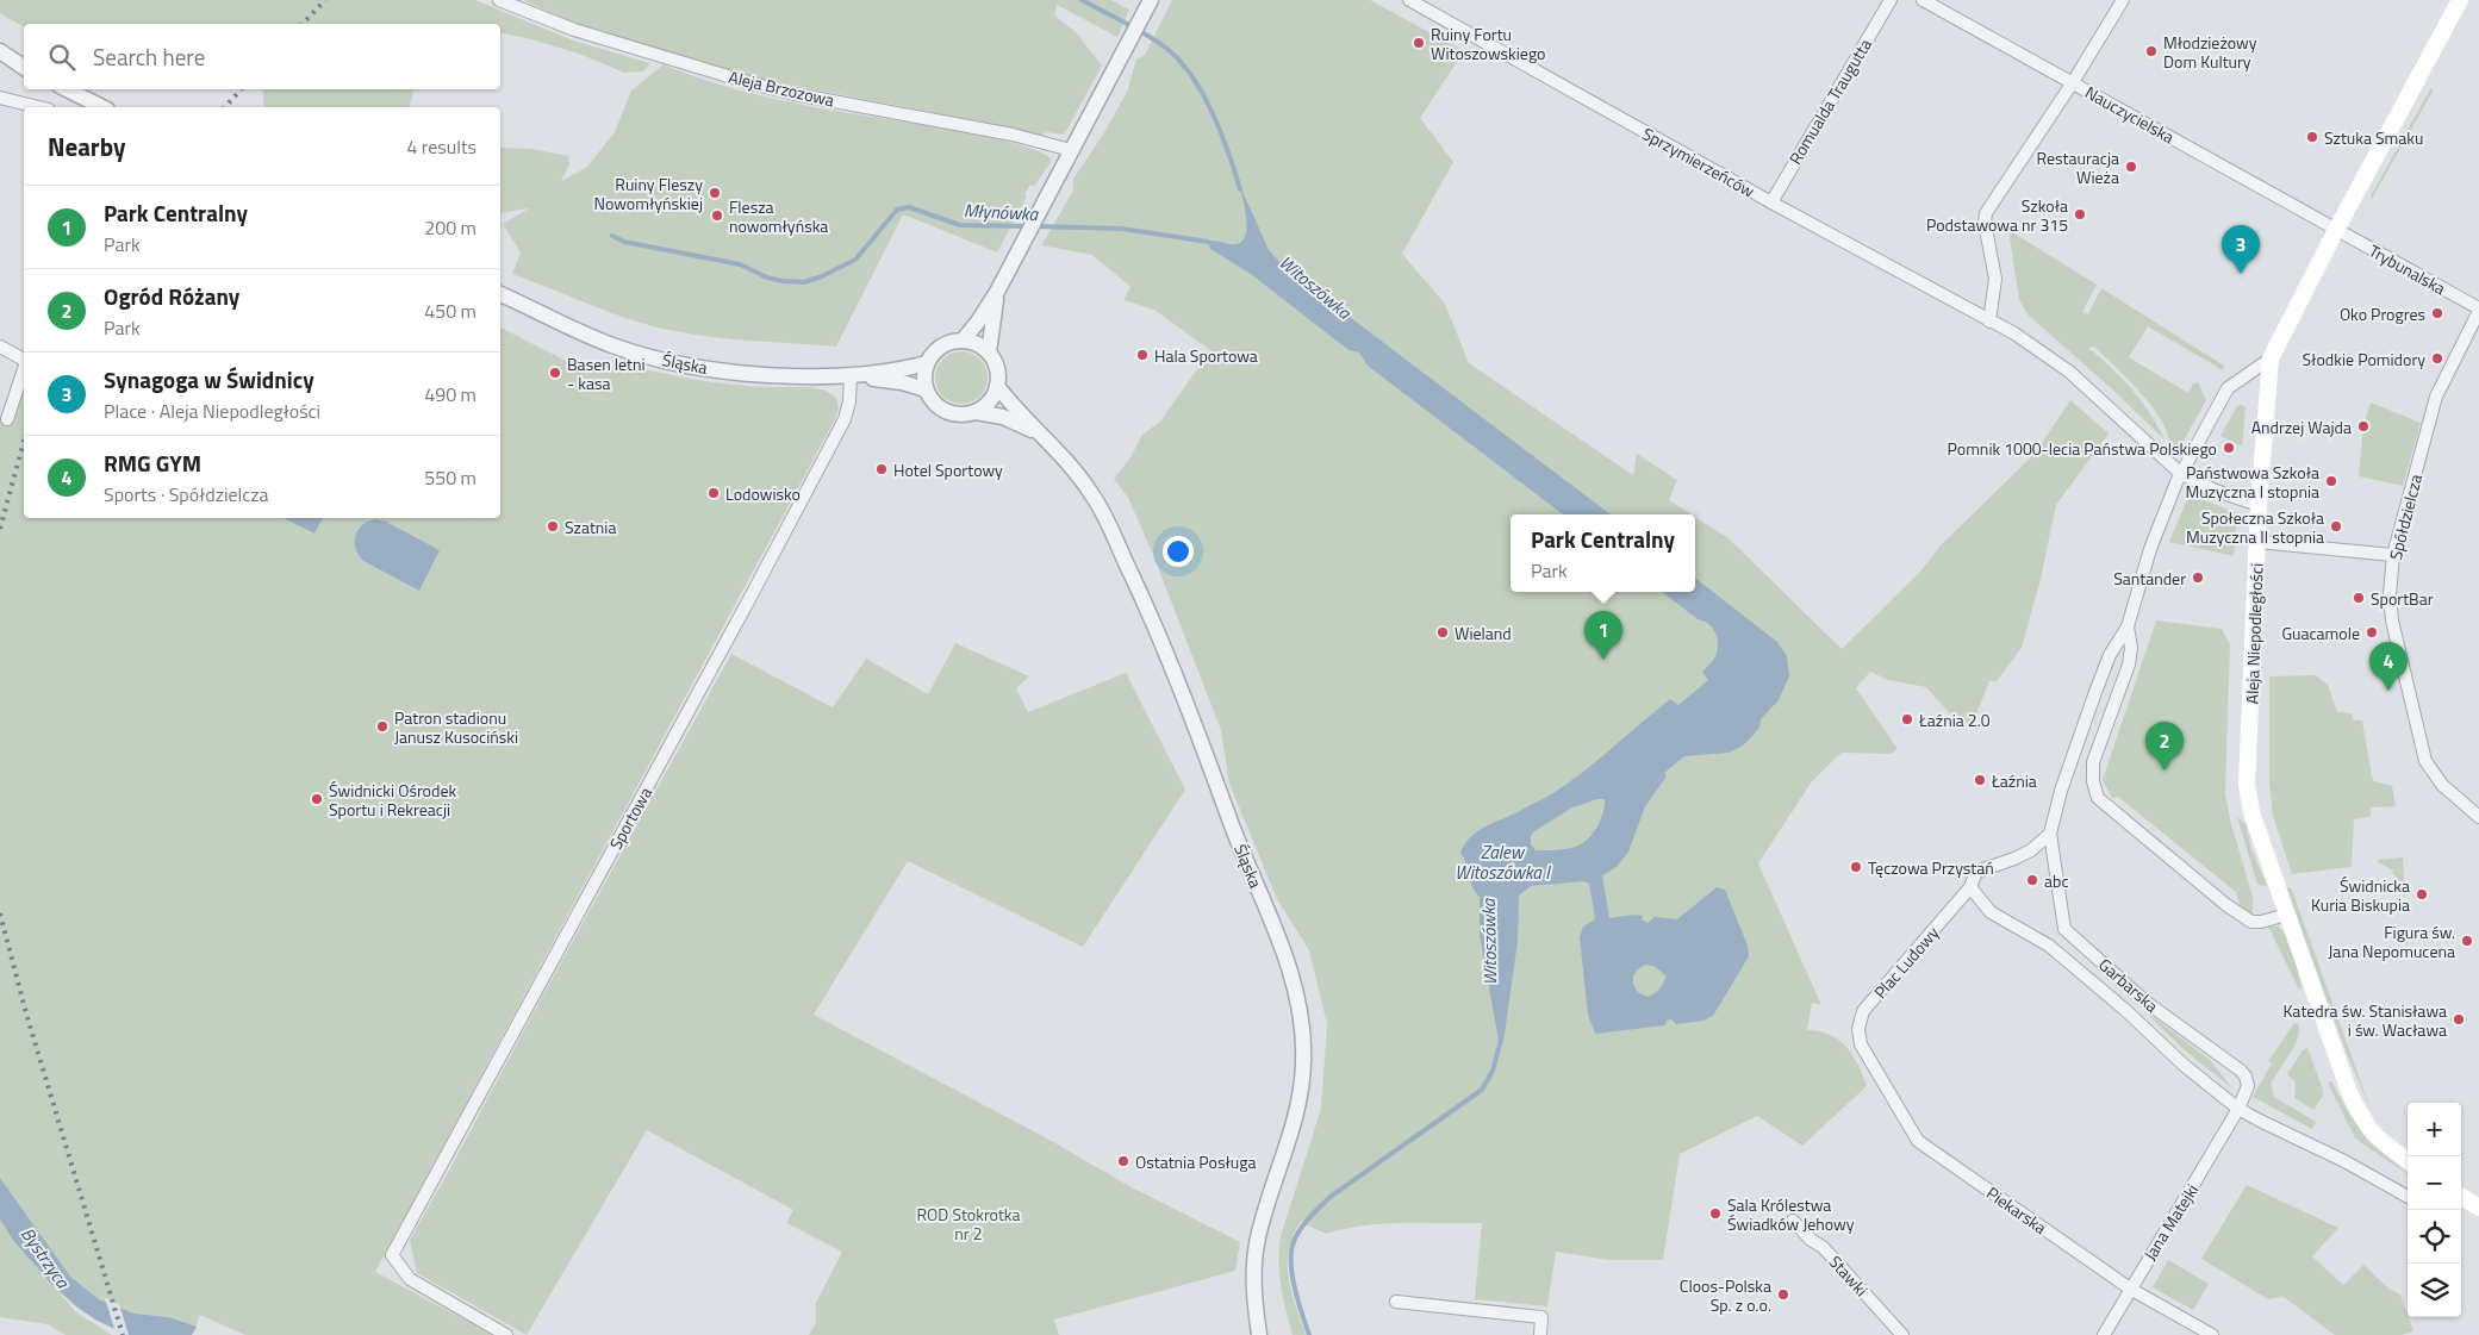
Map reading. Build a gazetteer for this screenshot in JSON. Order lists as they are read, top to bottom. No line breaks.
{"streets":{"main road":["Aleja Niepodległości"],"street":["Aleja Brzozowa","Romualda Traugutta","Nauczycielska","Sprzymierzeńców","Trybunalska","Śląska","Spółdzielcza","Sportowa","Plac Ludowy","Garbarska","Piekarska","Jana Matejki","Stawki"]},"crossings":[["Romualda Traugutta","Sprzymierzeńców"],["Nauczycielska","Trybunalska"],["Nauczycielska","Aleja Niepodległości"],["Trybunalska","Spółdzielcza"],["Trybunalska","Aleja Niepodległości"],["Śląska","Sportowa"],["Plac Ludowy","Garbarska"],["Plac Ludowy","Piekarska"],["Garbarska","Jana Matejki"],["Piekarska","Jana Matejki"]],"water":["Młynówka","Witoszówka","Zalew Witoszówka I","Bystrzyca"],"parks":["ROD Stokrotka nr 2"],"places":["Ruiny Fortu Witoszowskiego","Młodzieżowy Dom Kultury","Sztuka Smaku","Restauracja Wieża","Ruiny Fleszy Nowomłyńskiej","Szkoła Podstawowa nr 315","Flesza nowomłyńska","Oko Progres","Hala Sportowa","Słodkie Pomidory","Basen letni - kasa","Andrzej Wajda","Pomnik 1000-lecia Państwa Polskiego","Hotel Sportowy","Państwowa Szkoła Muzyczna I stopnia","Lodowisko","Szatnia","Społeczna Szkoła Muzyczna II stopnia","Santander","SportBar","Wieland","Guacamole","Łaźnia 2.0","Patron stadionu Janusz Kusociński","Łaźnia","Świdnicki Ośrodek Sportu i Rekreacji","Tęczowa Przystań","abc","Świdnicka Kuria Biskupia","Figura św. Jana Nepomucena","Katedra św. Stanisława i św. Wacława","Ostatnia Posługa","Sala Królestwa Świadków Jehowy","Cloos-Polska Sp. z o.o."],"page":{"search":"Search here","heading":["Nearby","4 results"],"list":[{"mark":"1","name":"Park Centralny","note":"Park","value":"200 m"},{"mark":"2","name":"Ogród Różany","note":"Park","value":"450 m"},{"mark":"3","name":"Synagoga w Świdnicy","note":"Place · Aleja Niepodległości","value":"490 m"},{"mark":"4","name":"RMG GYM","note":"Sports · Spółdzielcza","value":"550 m"}],"pins":["3","1","4","2"],"popup":["Park Centralny","Park"],"map_buttons":["+","−"]}}
